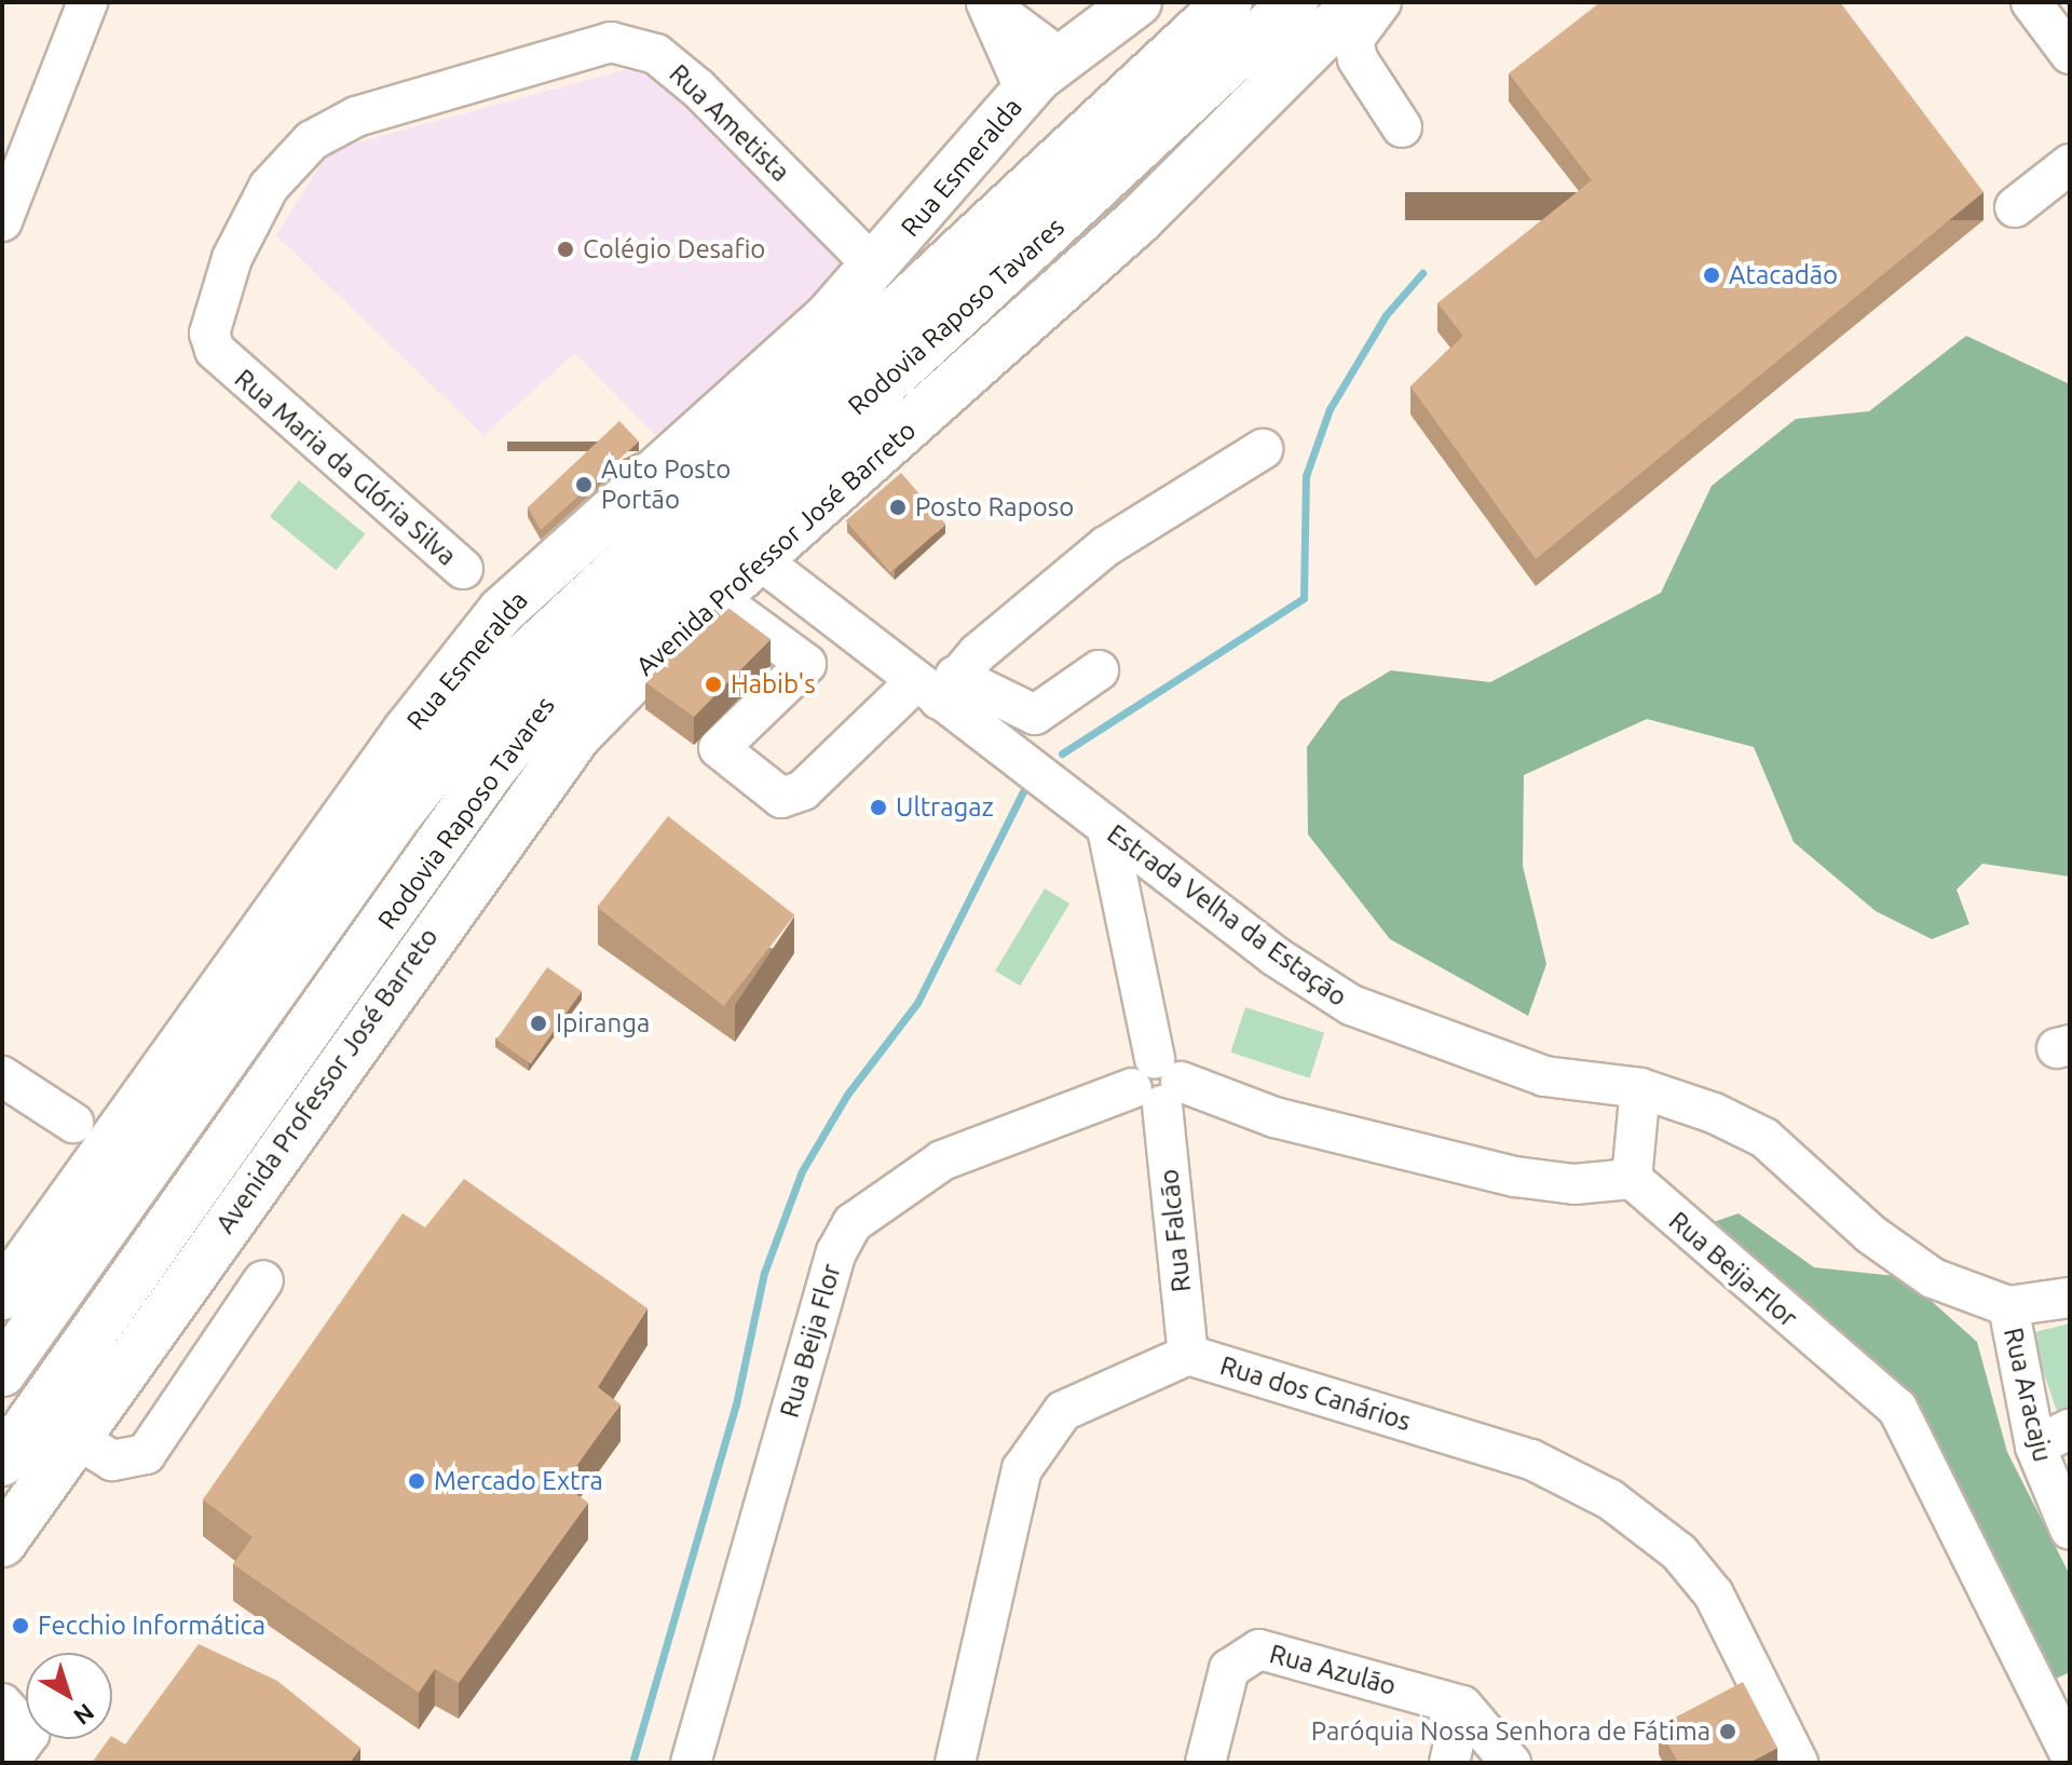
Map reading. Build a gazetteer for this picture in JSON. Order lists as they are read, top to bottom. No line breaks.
{"streets":{"highway":["Rua Esmeralda","Rodovia Raposo Tavares","Avenida Professor José Barreto"],"street":["Rua Ametista","Rua Maria da Glória Silva","Estrada Velha da Estação","Rua Falcão","Rua Beija-Flor","Rua Beija Flor","Rua dos Canários","Rua Aracaju","Rua Azulão"]},"crossings":[["Rua Ametista","Rua Esmeralda"],["Rua Ametista","Rua Maria da Glória Silva"],["Avenida Professor José Barreto","Estrada Velha da Estação"],["Estrada Velha da Estação","Rua Falcão"],["Estrada Velha da Estação","Rua Aracaju"],["Rua Falcão","Rua Beija Flor"],["Rua Falcão","Rua dos Canários"]],"places":["Colégio Desafio","Atacadão","Auto Posto Portão","Posto Raposo","Habib's","Ultragaz","Ipiranga","Mercado Extra","Fecchio Informática","Paróquia Nossa Senhora de Fátima"],"north":"bottom right"}
